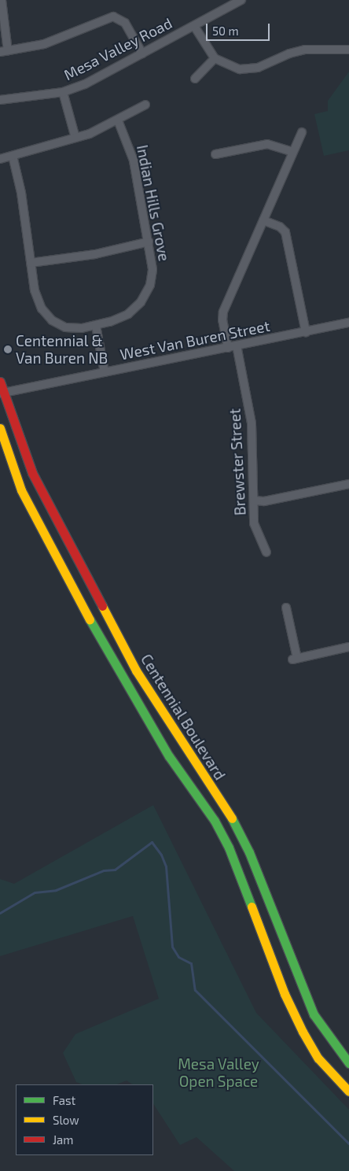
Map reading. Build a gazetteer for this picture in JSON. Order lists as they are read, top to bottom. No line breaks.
{"streets":{"main road":["Centennial Boulevard"],"street":["Mesa Valley Road","Indian Hills Grove","West Van Buren Street","Brewster Street"]},"crossings":[["West Van Buren Street","Brewster Street"],["West Van Buren Street","Centennial Boulevard"]],"parks":["Mesa Valley Open Space"],"places":["Centennial & Van Buren NB"],"legend":["Fast","Slow","Jam"],"scale_bar":"50 m"}
